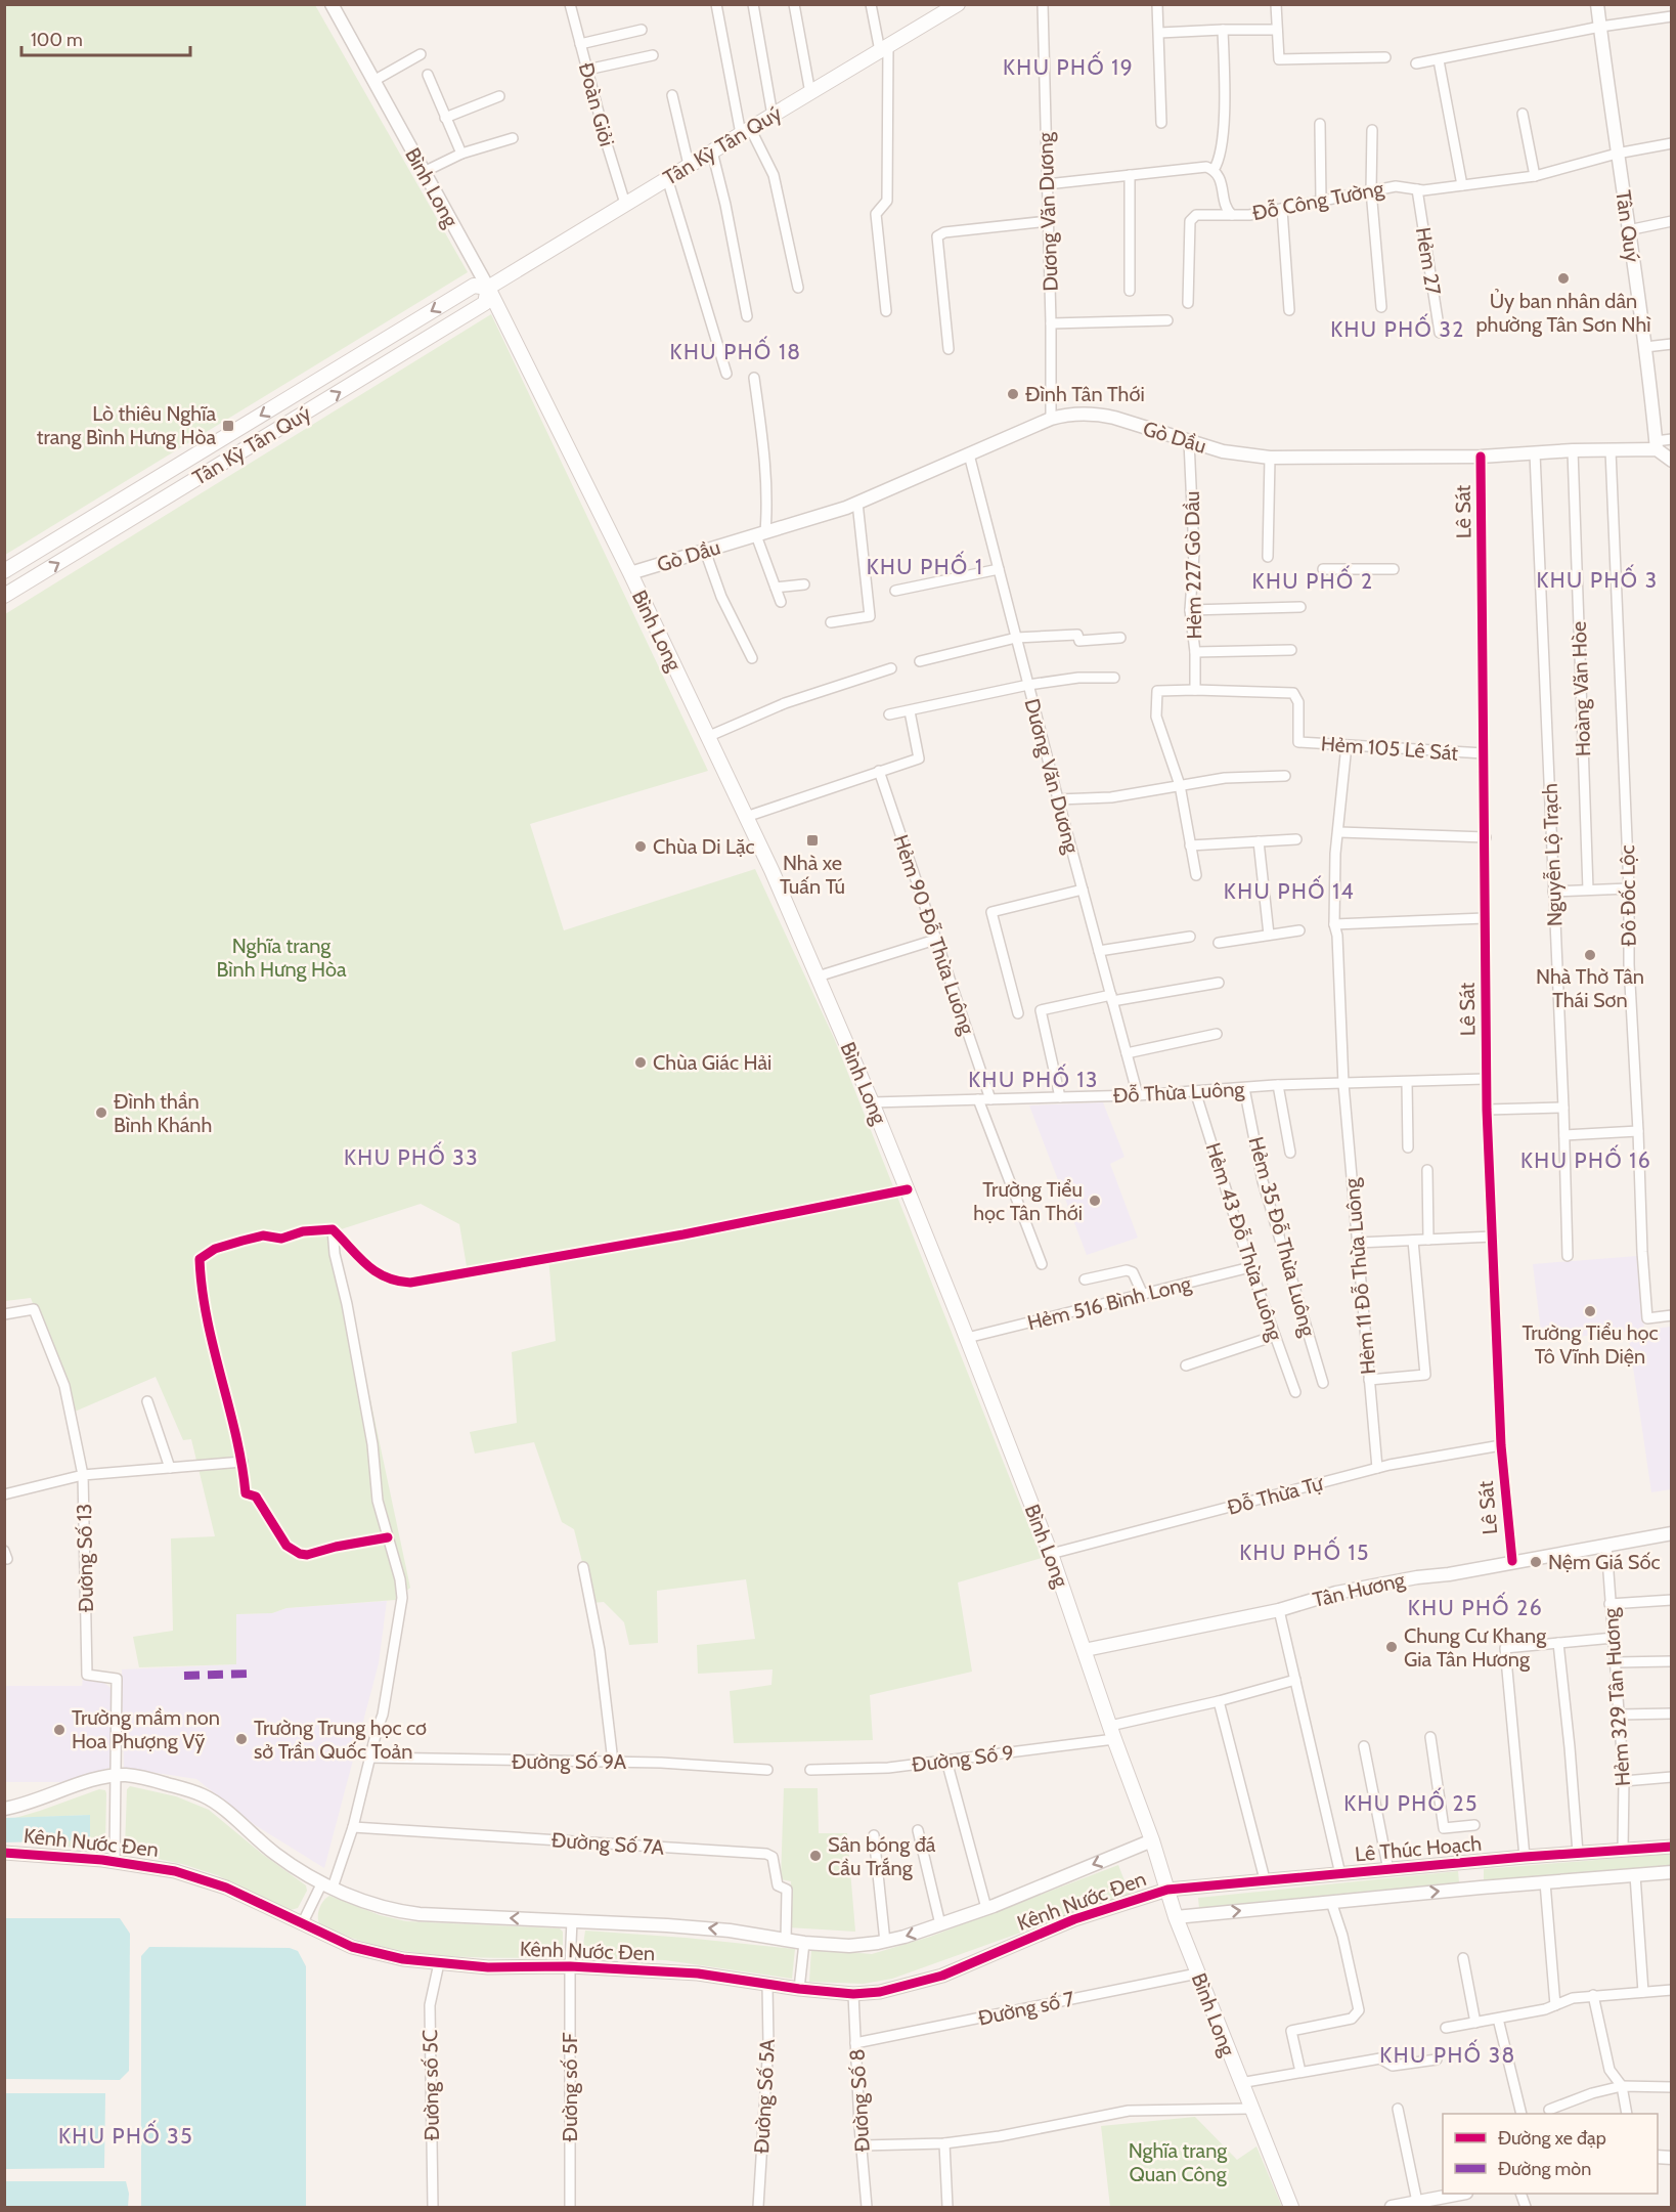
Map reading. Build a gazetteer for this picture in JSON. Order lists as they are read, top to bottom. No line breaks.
{"streets":{"main road":["Tân Kỳ Tân Quý","Bình Long"],"street":["Đoàn Giỏi","Đỗ Công Tường","Dương Văn Dương","Tân Quý","Hẻm 27","Gò Dầu","Lê Sát","Hẻm 227 Gò Dầu","Hoàng Văn Hòe","Hẻm 105 Lê Sát","Nguyễn Lộ Trạch","Đô Đốc Lộc","Hẻm 90 Đỗ Thừa Luông","Đỗ Thừa Luông","Hẻm 35 Đỗ Thừa Luông","Hẻm 43 Đỗ Thừa Luông","Hẻm 11 Đỗ Thừa Luông","Hẻm 516 Bình Long","Đỗ Thừa Tự","Đường Số 13","Tân Hương","Hẻm 329 Tân Hương","Đường Số 9","Đường Số 9A","Kênh Nước Đen","Đường Số 7A","Lê Thúc Hoạch","Đường số 7","Đường số 5C","Đường số 5F","Đường Số 5A","Đường Số 8"]},"crossings":[["Đoàn Giỏi","Tân Kỳ Tân Quý"],["Tân Kỳ Tân Quý","Bình Long"],["Bình Long","Gò Dầu"],["Bình Long","Đỗ Thừa Luông"],["Bình Long","Hẻm 516 Bình Long"],["Bình Long","Đỗ Thừa Tự"],["Bình Long","Tân Hương"],["Bình Long","Đường Số 9"],["Bình Long","Kênh Nước Đen"],["Bình Long","Lê Thúc Hoạch"],["Bình Long","Đường số 7"],["Đỗ Công Tường","Tân Quý"],["Đỗ Công Tường","Hẻm 27"],["Dương Văn Dương","Gò Dầu"],["Dương Văn Dương","Đỗ Thừa Luông"],["Tân Quý","Gò Dầu"],["Gò Dầu","Lê Sát"],["Gò Dầu","Hẻm 227 Gò Dầu"],["Gò Dầu","Hoàng Văn Hòe"],["Gò Dầu","Nguyễn Lộ Trạch"],["Gò Dầu","Đô Đốc Lộc"],["Lê Sát","Hẻm 105 Lê Sát"],["Lê Sát","Đỗ Thừa Luông"],["Lê Sát","Đỗ Thừa Tự"],["Lê Sát","Tân Hương"],["Hẻm 227 Gò Dầu","Hẻm 105 Lê Sát"],["Hẻm 105 Lê Sát","Hẻm 11 Đỗ Thừa Luông"],["Hẻm 90 Đỗ Thừa Luông","Đỗ Thừa Luông"],["Đỗ Thừa Luông","Hẻm 35 Đỗ Thừa Luông"],["Đỗ Thừa Luông","Hẻm 43 Đỗ Thừa Luông"],["Đỗ Thừa Luông","Hẻm 11 Đỗ Thừa Luông"],["Hẻm 43 Đỗ Thừa Luông","Hẻm 516 Bình Long"],["Hẻm 11 Đỗ Thừa Luông","Đỗ Thừa Tự"],["Đường Số 13","Kênh Nước Đen"],["Tân Hương","Hẻm 329 Tân Hương"],["Hẻm 329 Tân Hương","Lê Thúc Hoạch"],["Kênh Nước Đen","Đường Số 7A"],["Kênh Nước Đen","Lê Thúc Hoạch"],["Kênh Nước Đen","Đường số 5C"],["Kênh Nước Đen","Đường số 5F"],["Kênh Nước Đen","Đường Số 5A"],["Kênh Nước Đen","Đường Số 8"],["Đường số 7","Đường Số 8"]],"districts":["KHU PHỐ 19","KHU PHỐ 32","KHU PHỐ 18","KHU PHỐ 1","KHU PHỐ 3","KHU PHỐ 2","KHU PHỐ 14","KHU PHỐ 13","KHU PHỐ 33","KHU PHỐ 16","KHU PHỐ 15","KHU PHỐ 26","KHU PHỐ 25","KHU PHỐ 38","KHU PHỐ 35"],"parks":["Nghĩa trang Bình Hưng Hòa","Nghĩa trang Quan Công"],"places":{"other":["Ủy ban nhân dân phường Tân Sơn Nhì","Đình Tân Thới","Chùa Di Lặc","Nhà Thờ Tân Thái Sơn","Chùa Giác Hải","Đình thần Bình Khánh","Trường Tiểu học Tân Thới","Trường Tiểu học Tô Vĩnh Diện","Nệm Giá Sốc","Chung Cư Khang Gia Tân Hương","Trường mầm non Hoa Phượng Vỹ","Trường Trung học cơ sở Trần Quốc Toản","Sân bóng đá Cầu Trắng"],"transit":["Lò thiêu Nghĩa trang Bình Hưng Hòa","Nhà xe Tuấn Tú"]},"legend":["Đường xe đạp","Đường mòn"],"scale_bar":"100 m"}
